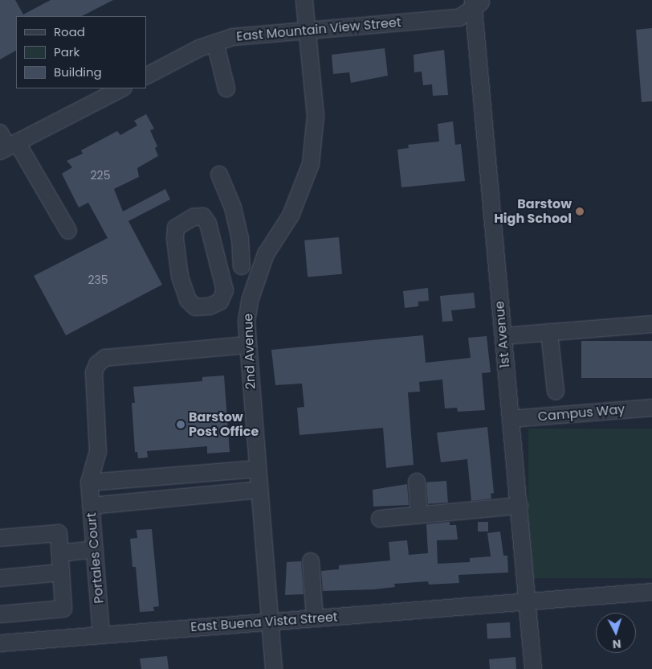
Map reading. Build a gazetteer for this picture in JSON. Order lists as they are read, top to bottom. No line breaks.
{"streets":{"street":["East Mountain View Street","1st Avenue","2nd Avenue","Campus Way","Portales Court","East Buena Vista Street"]},"crossings":[["East Mountain View Street","1st Avenue"],["East Mountain View Street","2nd Avenue"],["1st Avenue","Campus Way"],["1st Avenue","East Buena Vista Street"],["2nd Avenue","East Buena Vista Street"],["Portales Court","East Buena Vista Street"]],"places":["Barstow High School","Barstow Post Office"],"house_numbers":["225","235"],"legend":["Road","Park","Building"],"north":"bottom"}
